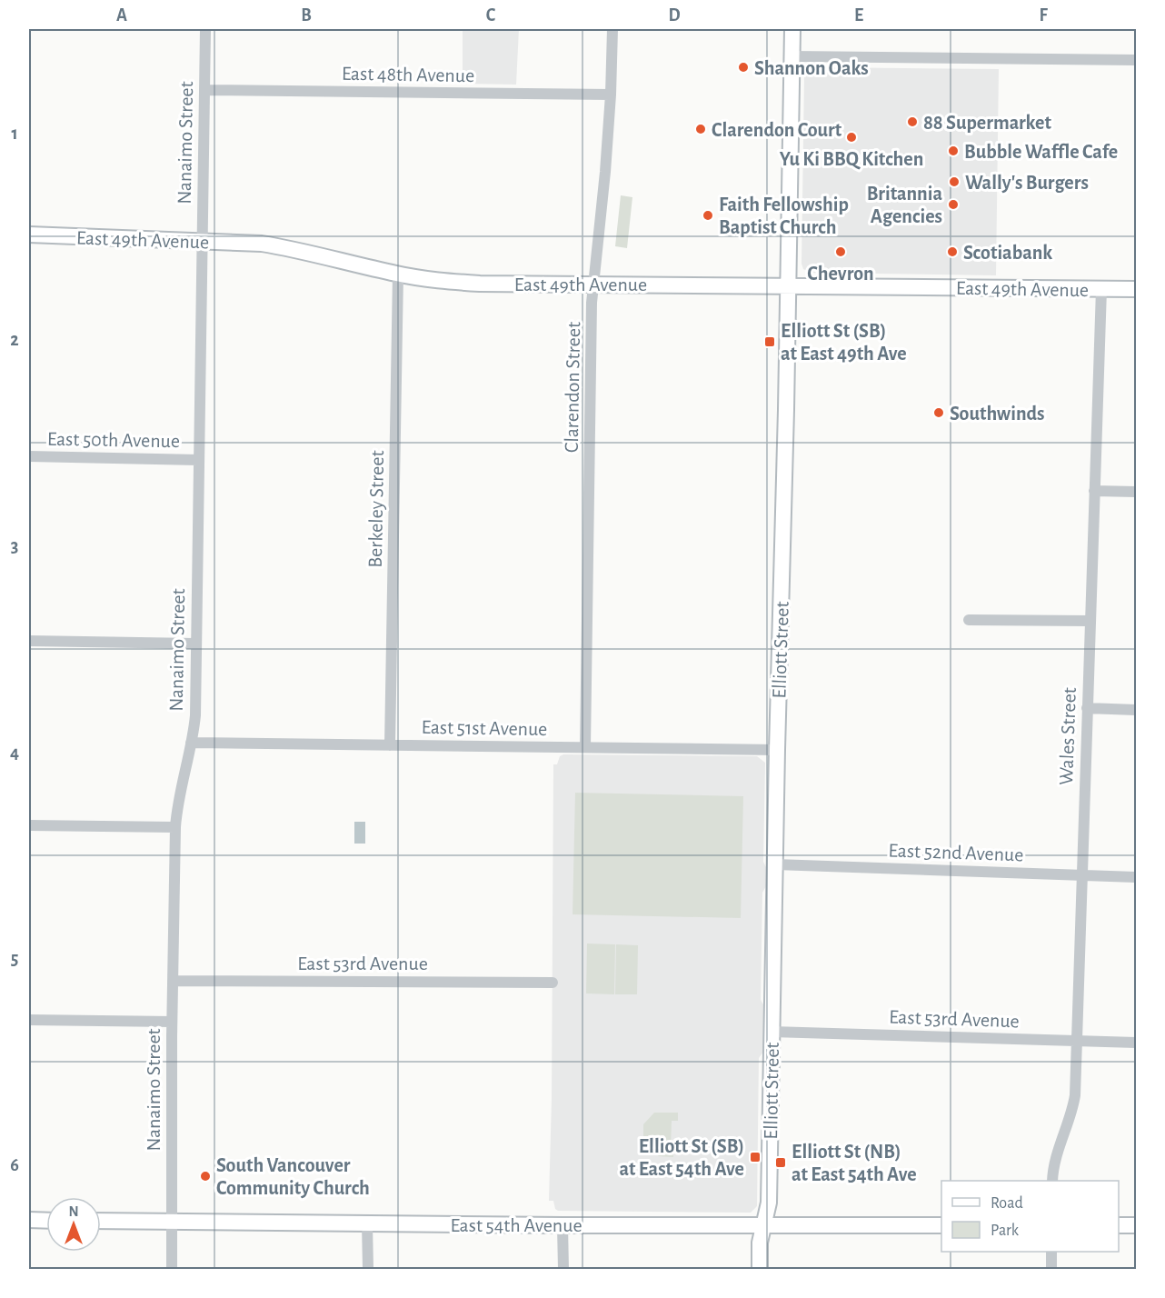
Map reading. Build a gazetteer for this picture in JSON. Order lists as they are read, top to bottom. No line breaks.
{"streets":{"street":["East 48th Avenue","Nanaimo Street","East 49th Avenue","Clarendon Street","East 50th Avenue","Berkeley Street","Elliott Street","East 51st Avenue","Wales Street","East 52nd Avenue","East 53rd Avenue","East 54th Avenue"]},"crossings":[["East 48th Avenue","Nanaimo Street"],["East 48th Avenue","Clarendon Street"],["Nanaimo Street","East 49th Avenue"],["Nanaimo Street","East 50th Avenue"],["Nanaimo Street","East 51st Avenue"],["Nanaimo Street","East 53rd Avenue"],["Nanaimo Street","East 54th Avenue"],["East 49th Avenue","Clarendon Street"],["East 49th Avenue","Berkeley Street"],["East 49th Avenue","Elliott Street"],["East 49th Avenue","Wales Street"],["Clarendon Street","East 51st Avenue"],["Berkeley Street","East 51st Avenue"],["Elliott Street","East 51st Avenue"],["Elliott Street","East 52nd Avenue"],["Elliott Street","East 53rd Avenue"],["Elliott Street","East 54th Avenue"],["Wales Street","East 52nd Avenue"],["Wales Street","East 53rd Avenue"]],"places":{"other":["Shannon Oaks","88 Supermarket","Clarendon Court","Yu Ki BBQ Kitchen","Bubble Waffle Cafe","Wally's Burgers","Britannia Agencies","Faith Fellowship Baptist Church","Chevron","Scotiabank","Southwinds","South Vancouver Community Church"],"transit":["Elliott St (SB) at East 49th Ave","Elliott St (SB) at East 54th Ave","Elliott St (NB) at East 54th Ave"]},"legend":["Road","Park"],"north":"top","grid":{"columns":["A","B","C","D","E","F"],"rows":["1","2","3","4","5","6"]}}
